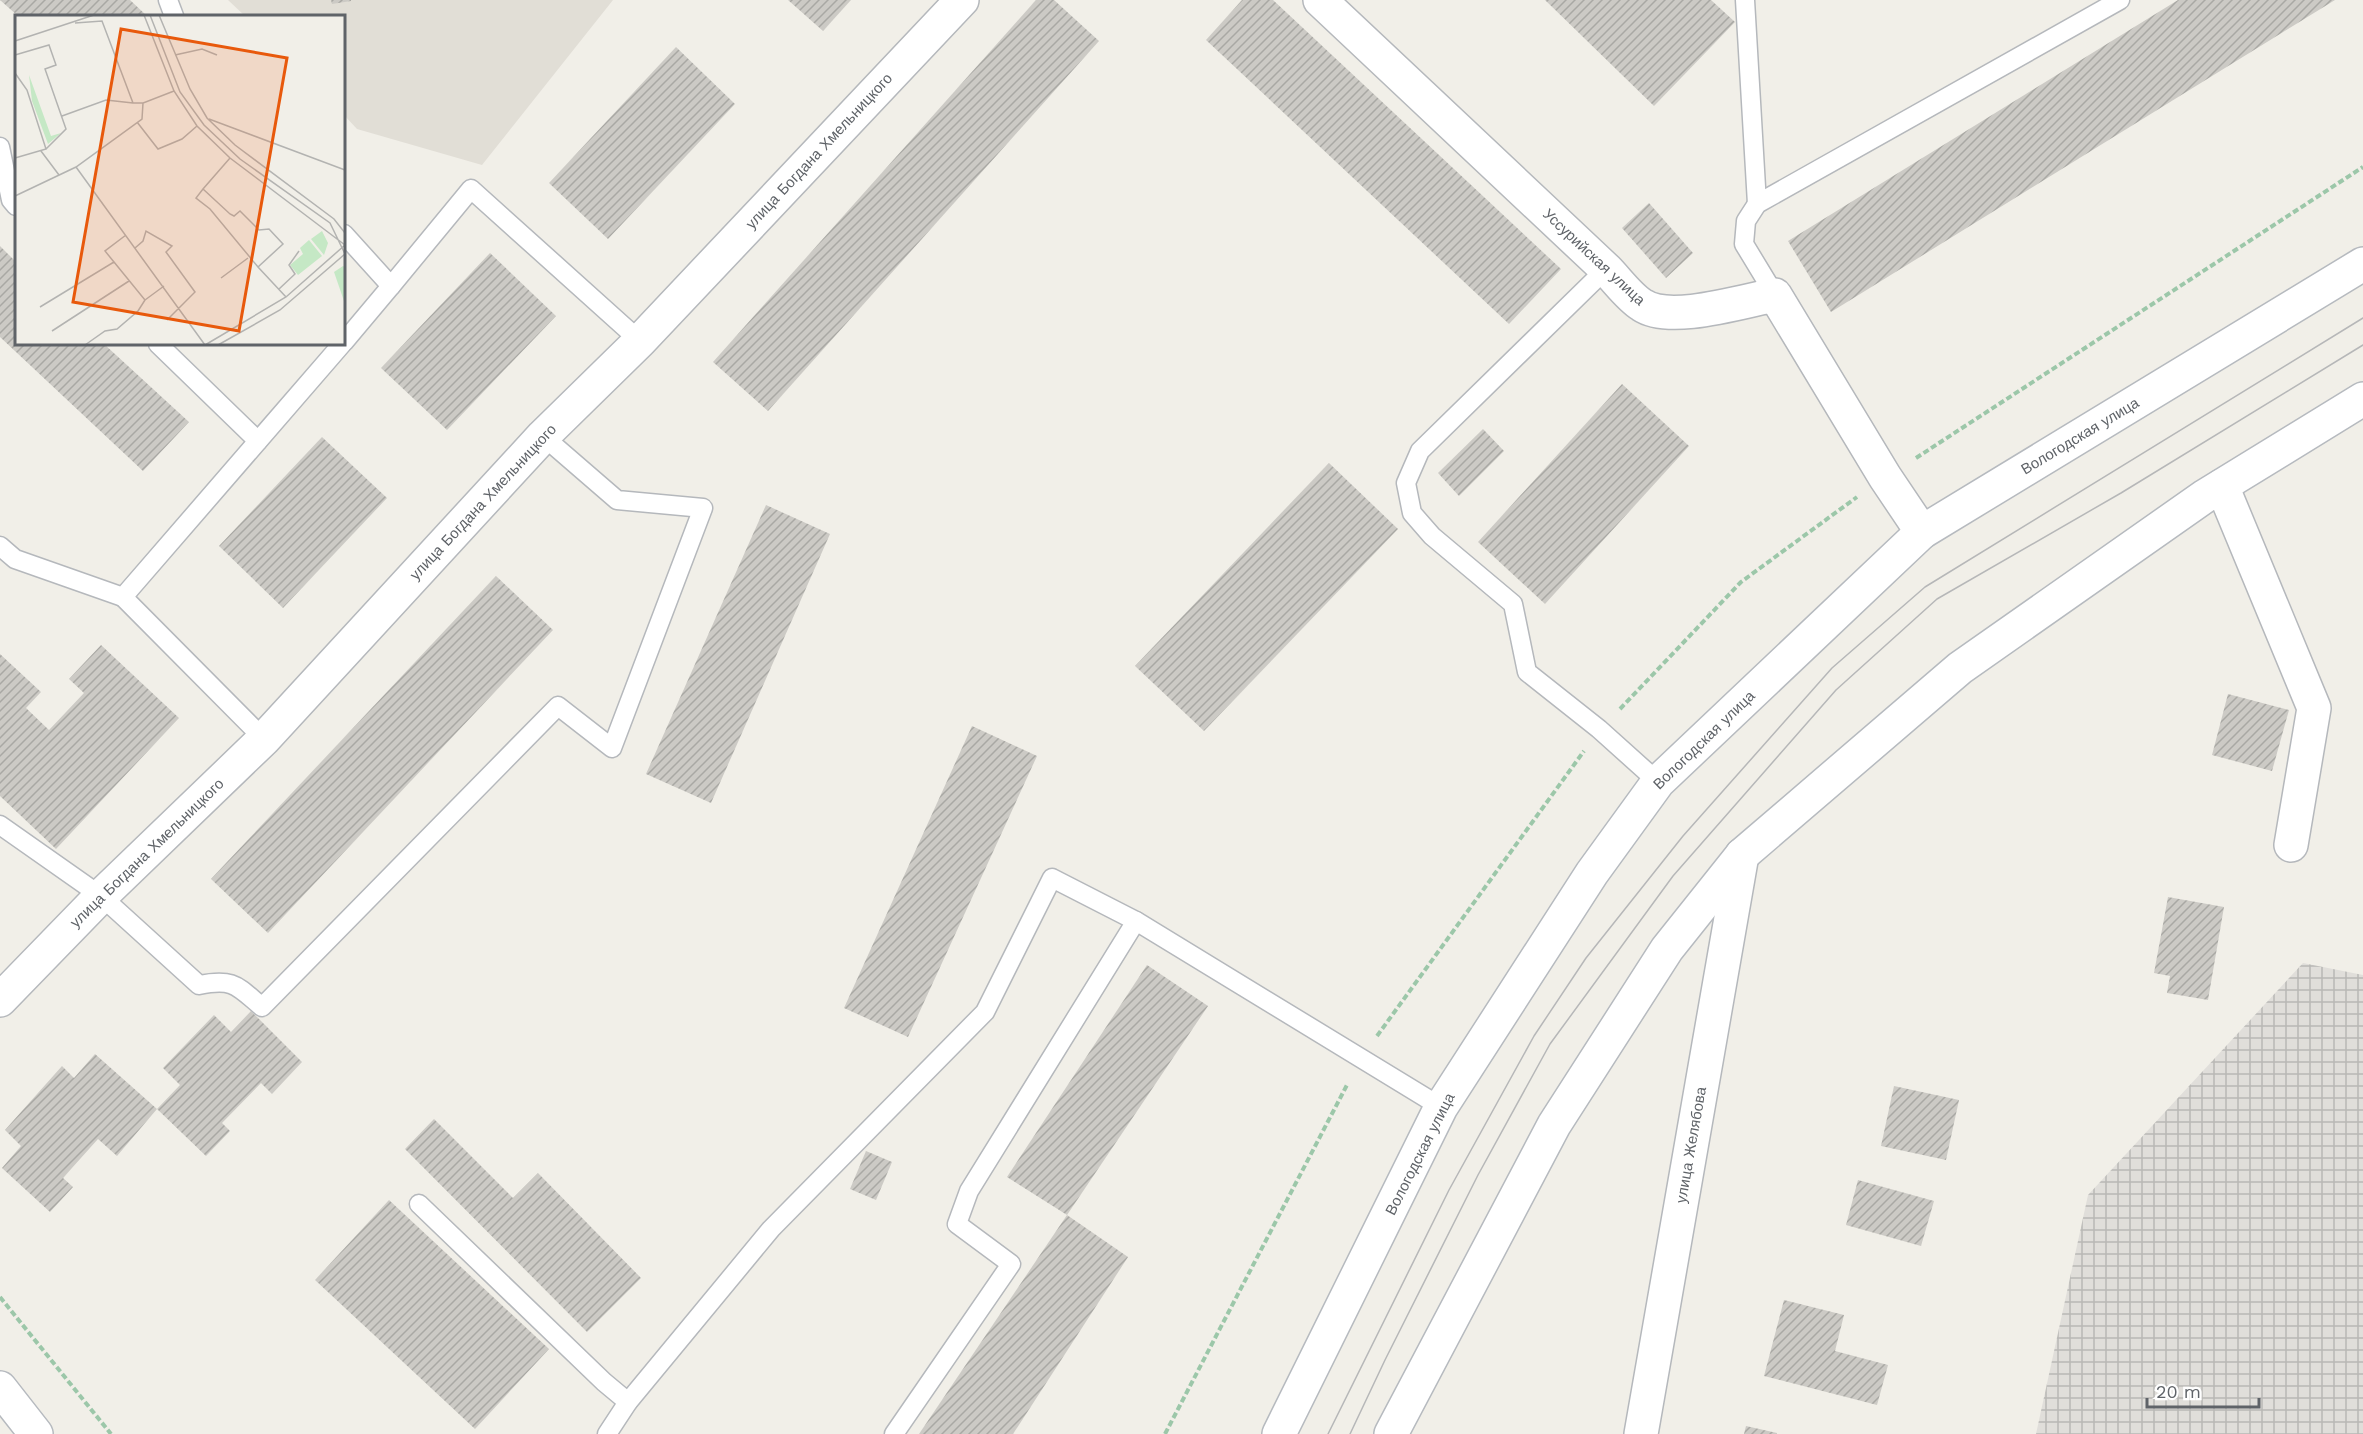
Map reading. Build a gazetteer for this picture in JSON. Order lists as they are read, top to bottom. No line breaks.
{"streets":{"street":["улица Богдана Хмельницкого","Уссурийская улица","Вологодская улица","улица Желябова"]},"scale_bar":"20 m"}
